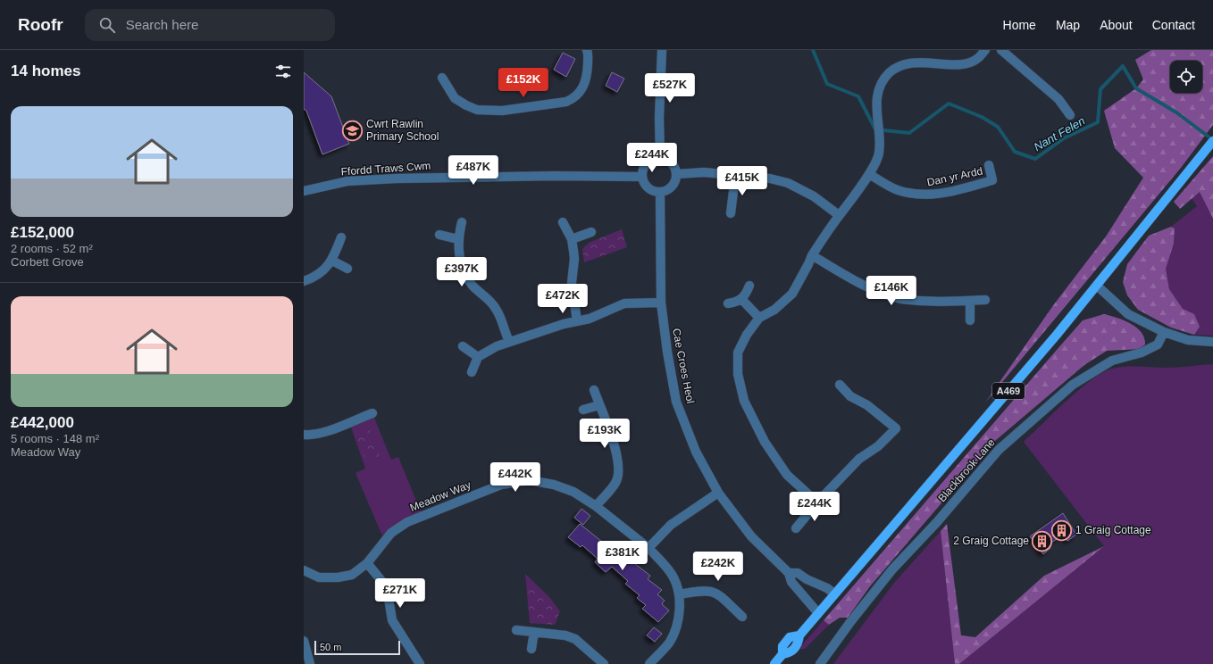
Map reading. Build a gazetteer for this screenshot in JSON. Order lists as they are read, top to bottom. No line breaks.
{"streets":{"main road":["A469"],"street":["Ffordd Traws Cwm","Dan yr Ardd","Cae Croes Heol","Blackbrook Lane","Meadow Way"]},"crossings":[["Ffordd Traws Cwm","Cae Croes Heol"],["Cae Croes Heol","A469"]],"water":["Nant Felen"],"places":{"school or university":["Cwrt Rawlin Primary School"],"building":["1 Graig Cottage","2 Graig Cottage"]},"scale_bar":"50 m","page":{"header":"Roofr","search":"Search here","nav":["Home","Map","About","Contact"],"heading":"14 homes","price":["£152K","£527K","£244K","£487K","£415K","£397K","£146K","£472K","£193K","£442K","£244K","£381K","£242K","£271K"],"list":[{"name":"£152,000","note":"2 rooms · 52 m² · Corbett Grove"},{"name":"£442,000","note":"5 rooms · 148 m² · Meadow Way"}],"scale":"50 m"}}
